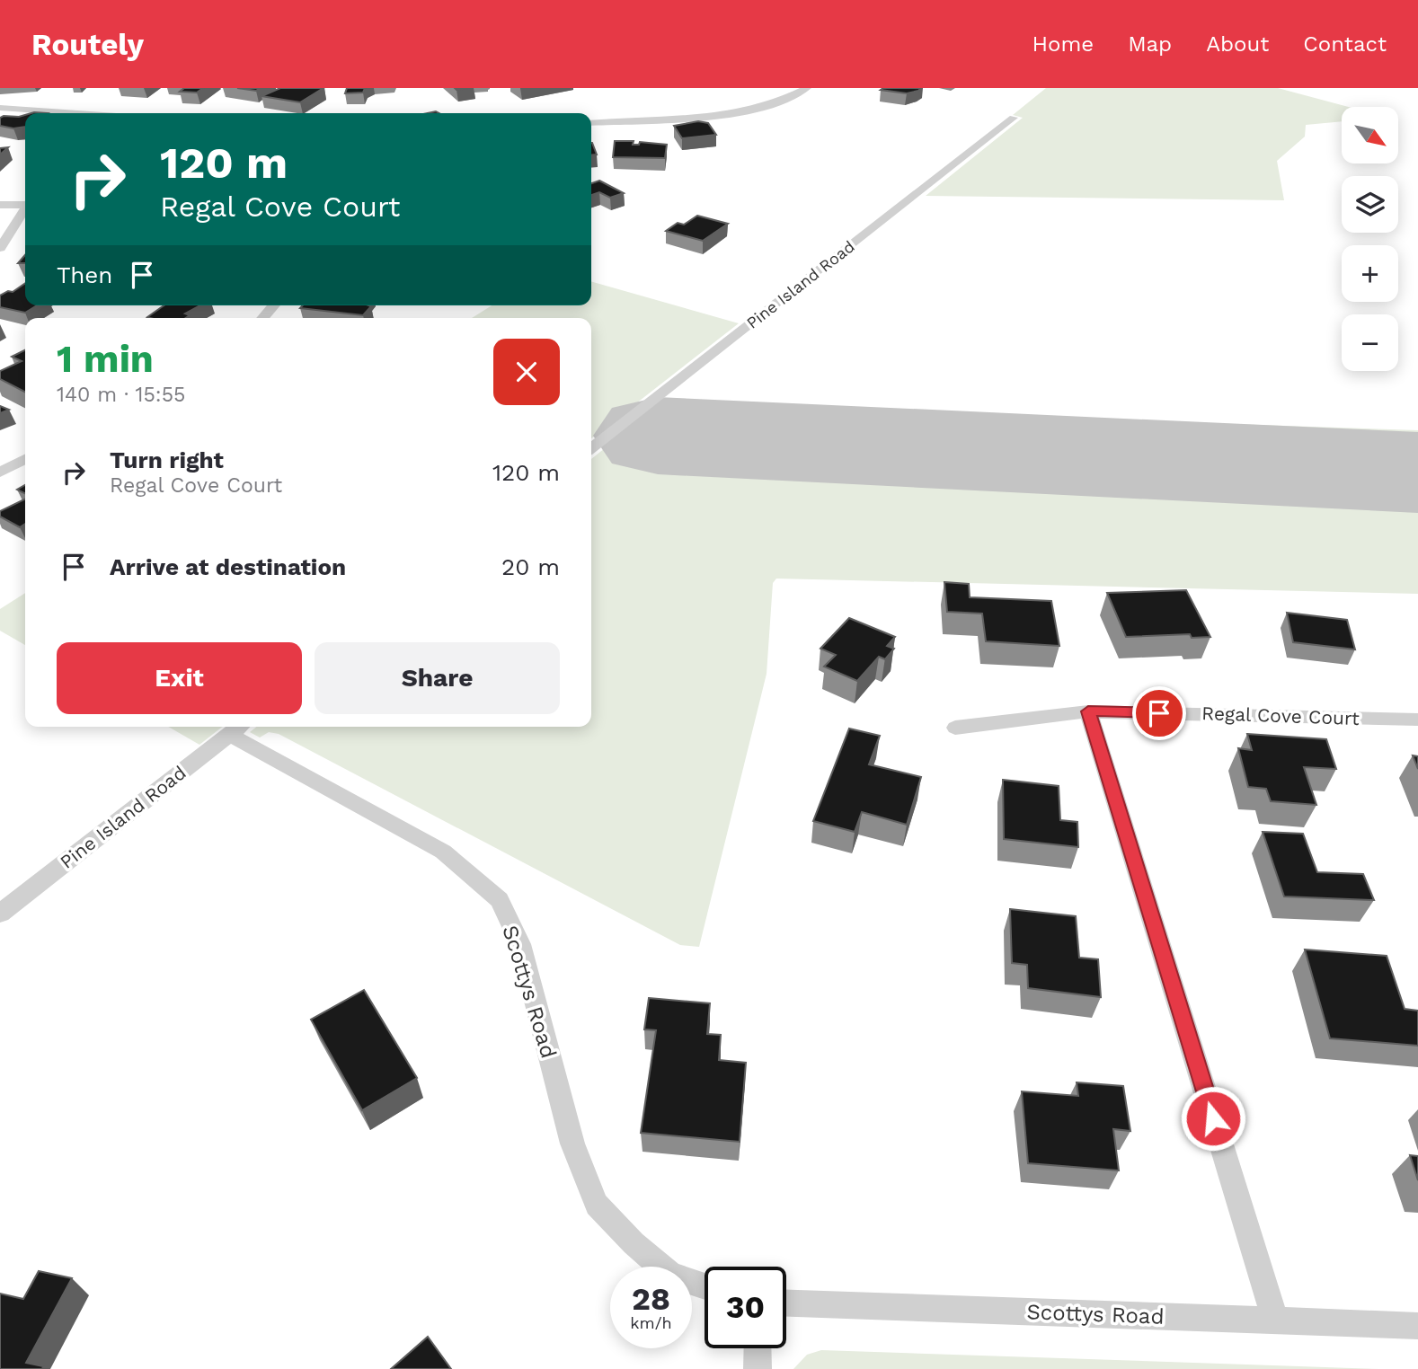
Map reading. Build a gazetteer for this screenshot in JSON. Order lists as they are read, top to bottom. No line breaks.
{"streets":{"street":["Pine Island Road","Regal Cove Court","Scottys Road"]},"crossings":[["Pine Island Road","Scottys Road"]],"north":"bottom right","page":{"header":"Routely","nav":["Home","Map","About","Contact"],"map_buttons":["+","−"],"turn":["120 m","Regal Cove Court"],"then":"Then","heading":["1 min","140 m · 15:55"],"list":[{"name":"Turn right","note":"Regal Cove Court","value":"120 m"},{"name":"Arrive at destination","value":"20 m"}],"buttons":["Exit","Share"],"speed":"28 km/h","limit":"30"}}
